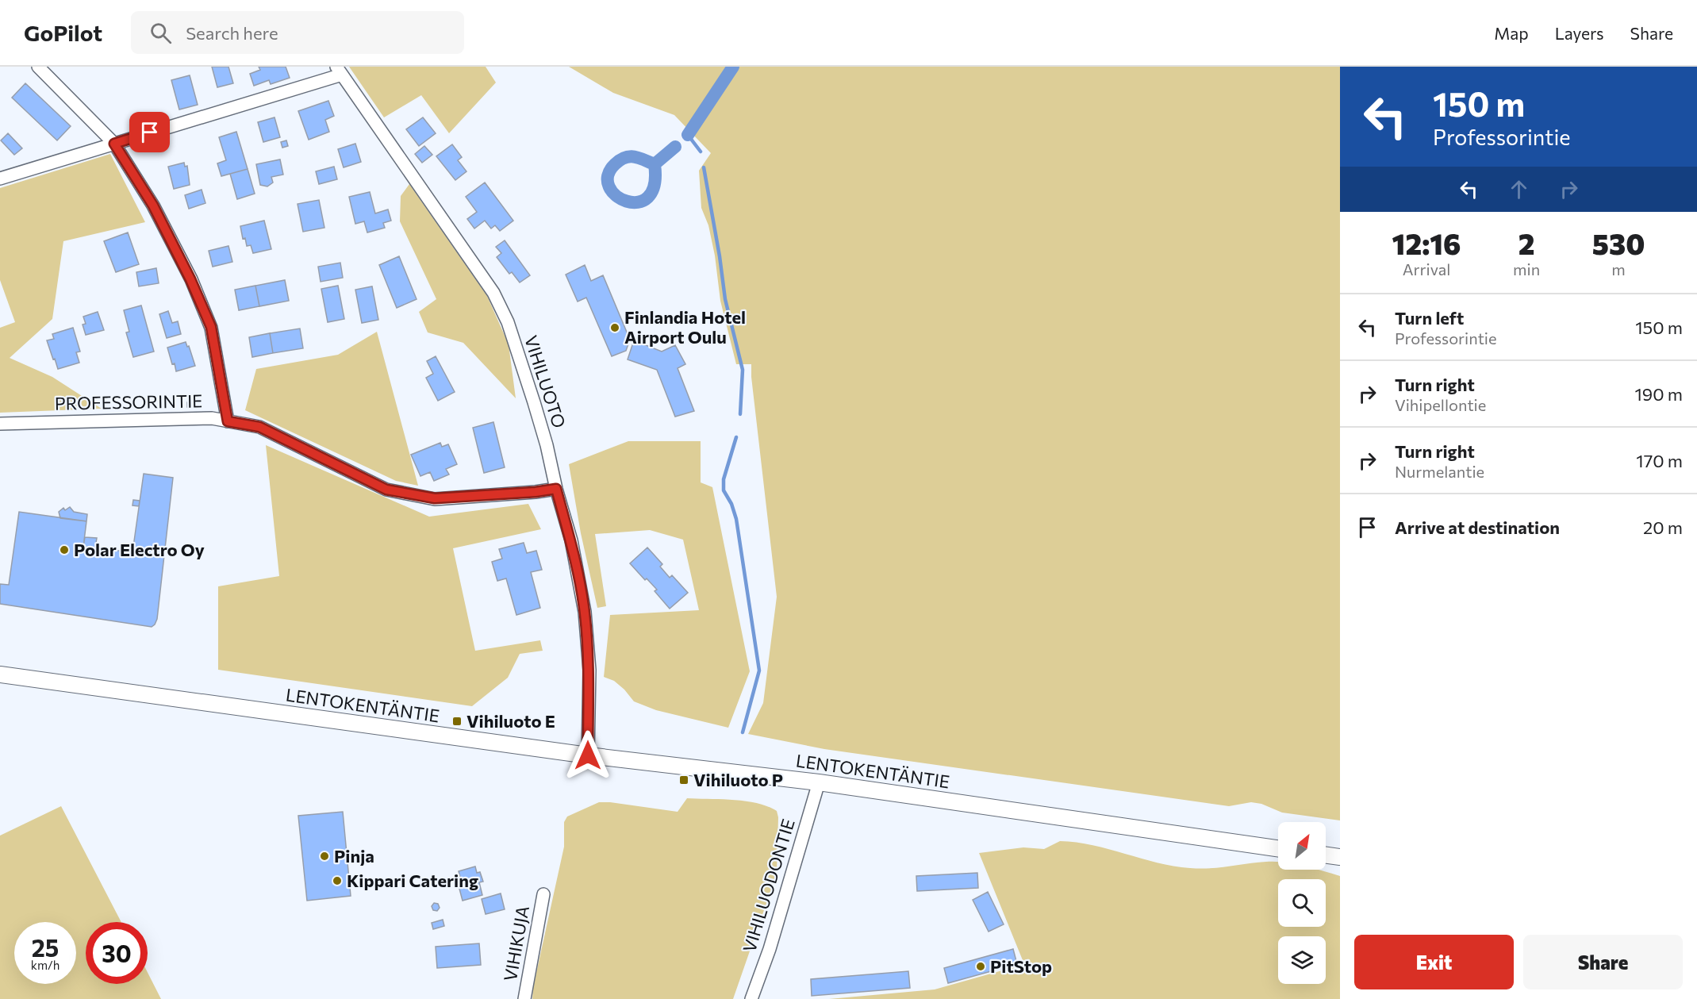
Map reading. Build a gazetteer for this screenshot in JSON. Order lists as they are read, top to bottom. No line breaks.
{"streets":{"main road":["LENTOKENTÄNTIE"],"street":["VIHILUOTO","PROFESSORINTIE","VIHILUODONTIE","VIHIKUJA"]},"crossings":[["VIHILUOTO","PROFESSORINTIE"],["VIHILUOTO","LENTOKENTÄNTIE"],["LENTOKENTÄNTIE","VIHILUODONTIE"]],"places":{"other":["Finlandia Hotel Airport Oulu","Polar Electro Oy","Pinja","Kippari Catering","PitStop"],"transit":["Vihiluoto E","Vihiluoto P"]},"north":"top right","page":{"header":"GoPilot","search":"Search here","nav":["Map","Layers","Share"],"turn":["150 m","Professorintie"],"eta":["12:16","Arrival","2","min","530","m"],"list":[{"name":"Turn left","note":"Professorintie","value":"150 m"},{"name":"Turn right","note":"Vihipellontie","value":"190 m"},{"name":"Turn right","note":"Nurmelantie","value":"170 m"},{"name":"Arrive at destination","value":"20 m"}],"speed":"25 km/h","limit":"30","buttons":["Exit","Share"]}}
